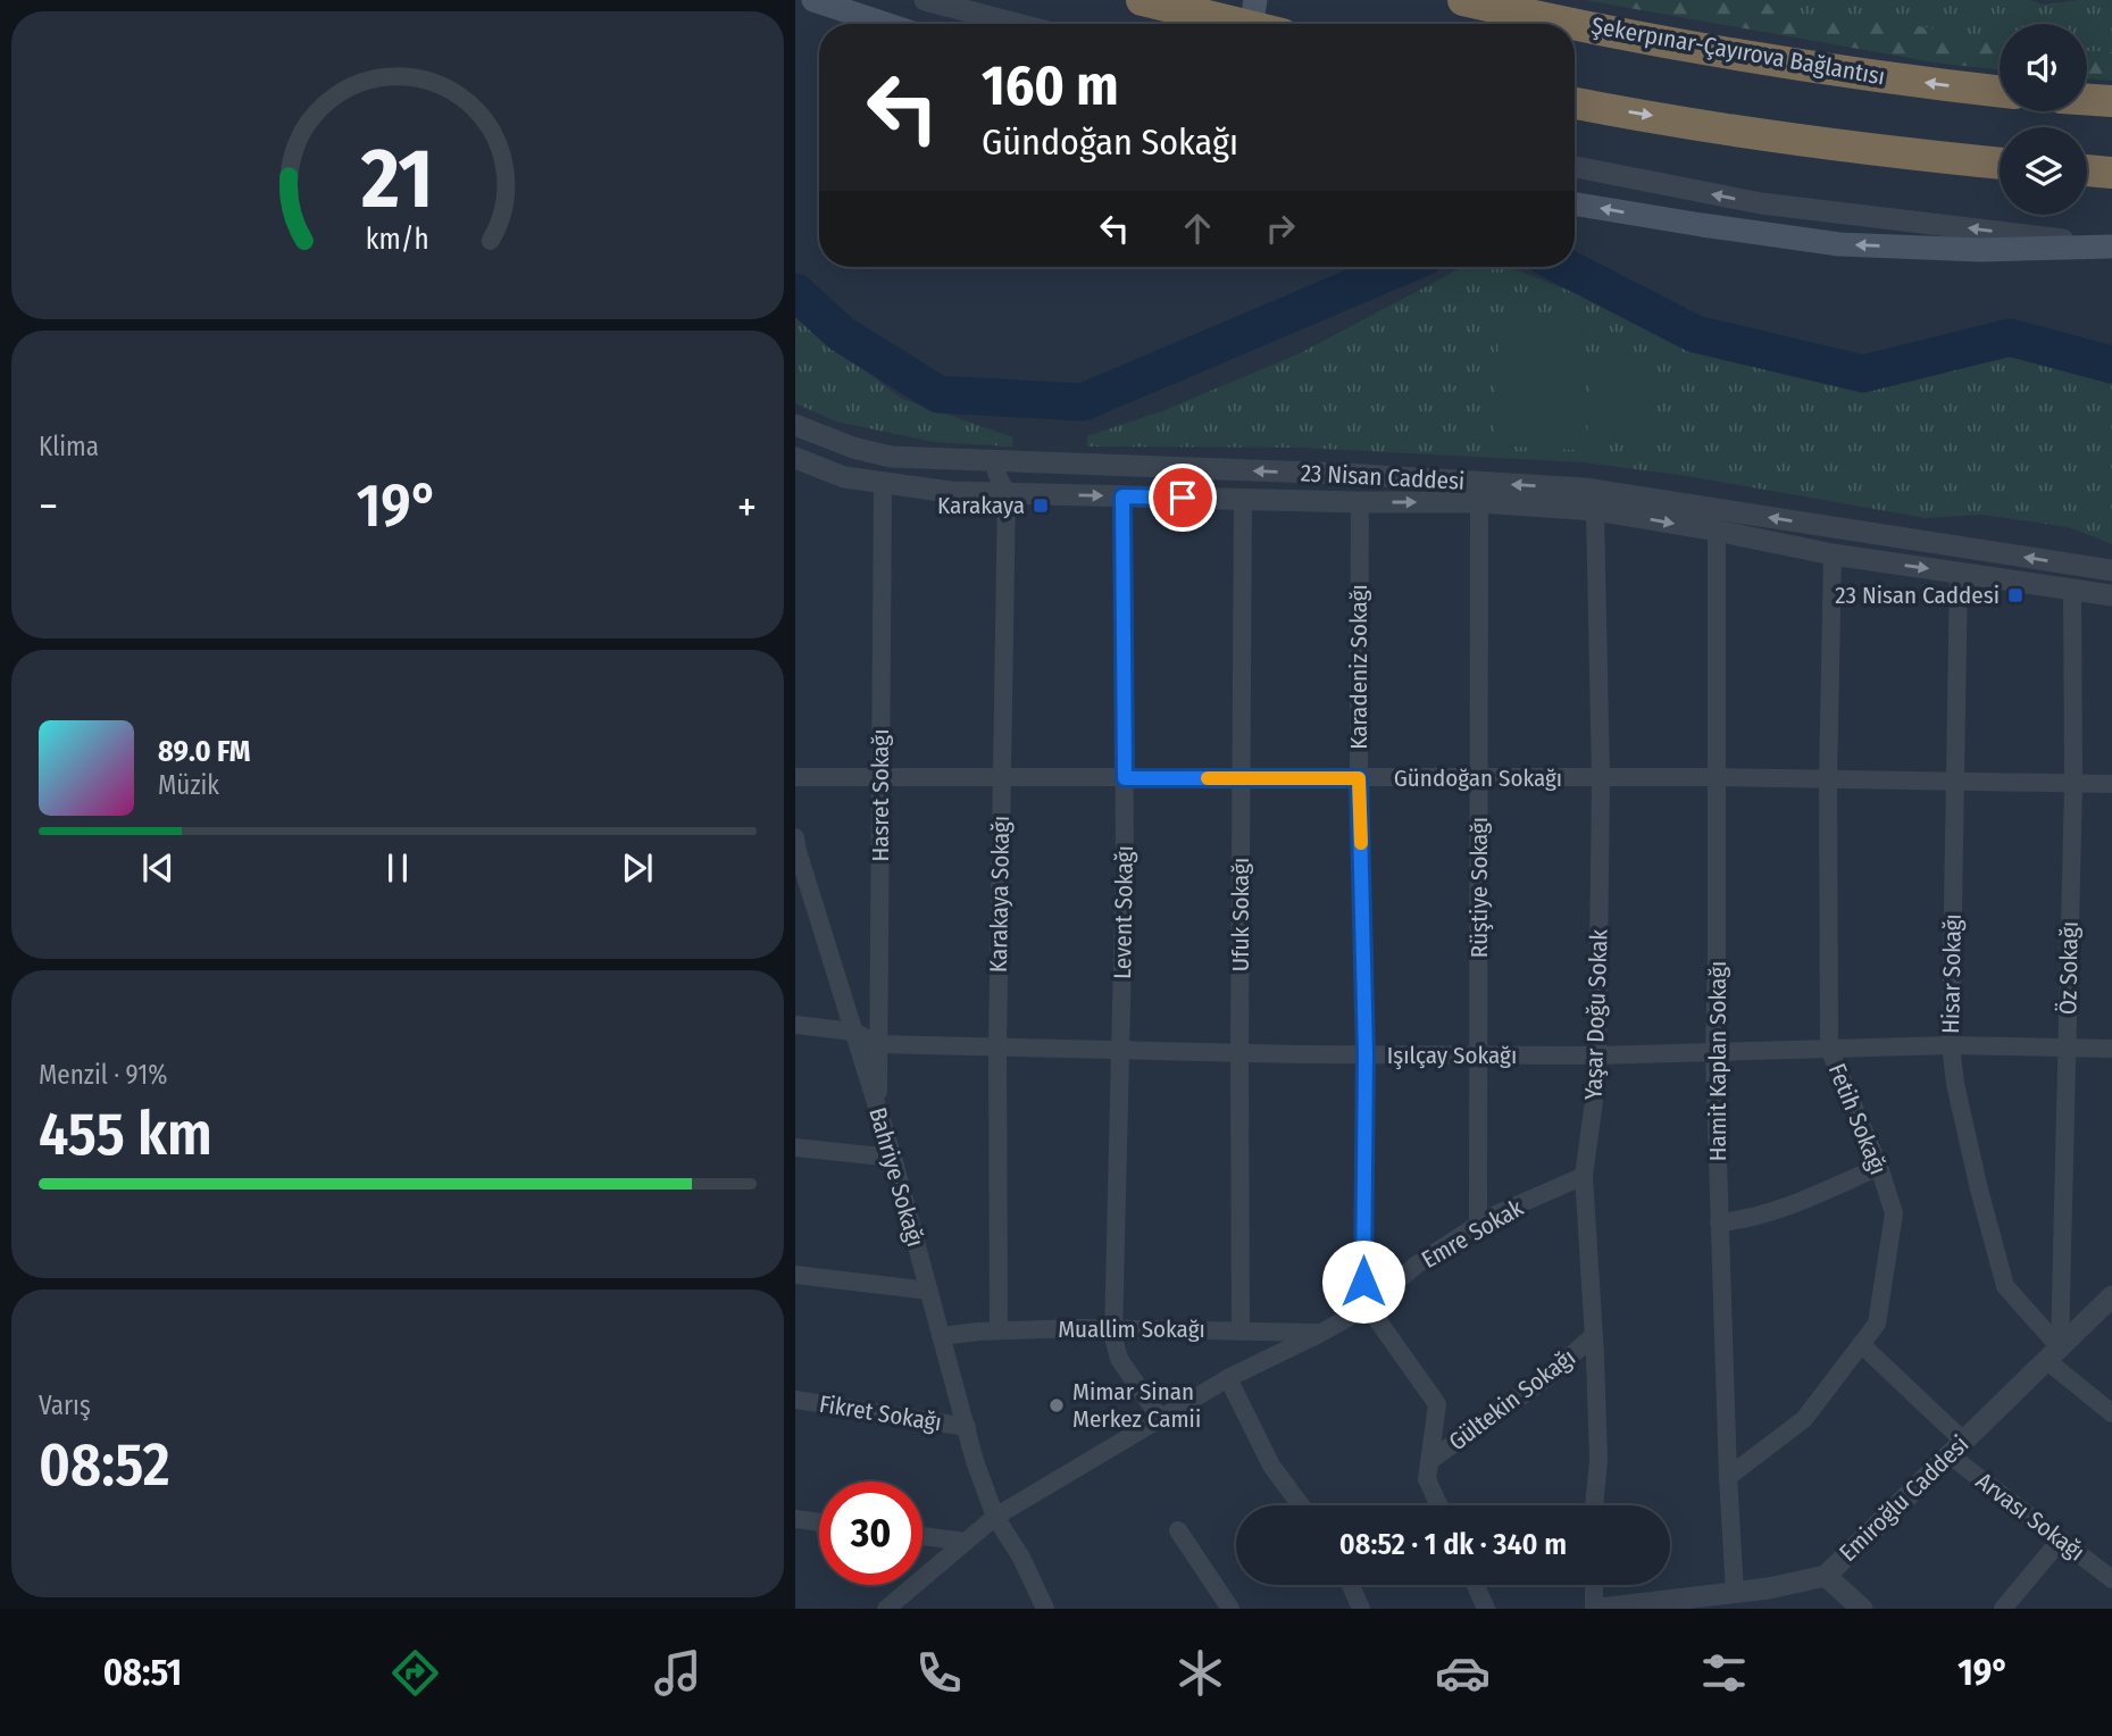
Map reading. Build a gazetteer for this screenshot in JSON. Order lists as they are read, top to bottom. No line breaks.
{"streets":{"highway":["Şekerpınar-Çayırova Bağlantısı"],"street":["23 Nisan Caddesi","Karadeniz Sokağı","Gündoğan Sokağı","Hasret Sokağı","Rüştiye Sokağı","Karakaya Sokağı","Levent Sokağı","Ufuk Sokağı","Öz Sokağı","Hisar Sokağı","Yaşar Doğu Sokak","Işılçay Sokağı","Hamit Kaplan Sokağı","Fetih Sokağı","Bahriye Sokağı","Emre Sokak","Muallim Sokağı","Gültekin Sokağı","Fikret Sokağı","Emiroğlu Caddesi","Arvası Sokağı"]},"crossings":[["23 Nisan Caddesi","Karadeniz Sokağı"],["23 Nisan Caddesi","Hasret Sokağı"],["23 Nisan Caddesi","Rüştiye Sokağı"],["23 Nisan Caddesi","Karakaya Sokağı"],["23 Nisan Caddesi","Levent Sokağı"],["23 Nisan Caddesi","Ufuk Sokağı"],["23 Nisan Caddesi","Öz Sokağı"],["23 Nisan Caddesi","Hisar Sokağı"],["23 Nisan Caddesi","Yaşar Doğu Sokak"],["23 Nisan Caddesi","Hamit Kaplan Sokağı"],["23 Nisan Caddesi","Fetih Sokağı"],["Karadeniz Sokağı","Gündoğan Sokağı"],["Karadeniz Sokağı","Işılçay Sokağı"],["Karadeniz Sokağı","Emre Sokak"],["Karadeniz Sokağı","Gültekin Sokağı"],["Gündoğan Sokağı","Hasret Sokağı"],["Gündoğan Sokağı","Rüştiye Sokağı"],["Gündoğan Sokağı","Karakaya Sokağı"],["Gündoğan Sokağı","Levent Sokağı"],["Gündoğan Sokağı","Ufuk Sokağı"],["Gündoğan Sokağı","Öz Sokağı"],["Gündoğan Sokağı","Hisar Sokağı"],["Gündoğan Sokağı","Yaşar Doğu Sokak"],["Gündoğan Sokağı","Hamit Kaplan Sokağı"],["Gündoğan Sokağı","Fetih Sokağı"],["Hasret Sokağı","Işılçay Sokağı"],["Hasret Sokağı","Bahriye Sokağı"],["Rüştiye Sokağı","Işılçay Sokağı"],["Rüştiye Sokağı","Emre Sokak"],["Karakaya Sokağı","Işılçay Sokağı"],["Karakaya Sokağı","Muallim Sokağı"],["Levent Sokağı","Işılçay Sokağı"],["Levent Sokağı","Emre Sokak"],["Levent Sokağı","Muallim Sokağı"],["Ufuk Sokağı","Işılçay Sokağı"],["Ufuk Sokağı","Muallim Sokağı"],["Öz Sokağı","Hisar Sokağı"],["Öz Sokağı","Işılçay Sokağı"],["Öz Sokağı","Emiroğlu Caddesi"],["Hisar Sokağı","Işılçay Sokağı"],["Hisar Sokağı","Emiroğlu Caddesi"],["Yaşar Doğu Sokak","Işılçay Sokağı"],["Yaşar Doğu Sokak","Emre Sokak"],["Yaşar Doğu Sokak","Gültekin Sokağı"],["Işılçay Sokağı","Hamit Kaplan Sokağı"],["Işılçay Sokağı","Fetih Sokağı"],["Işılçay Sokağı","Bahriye Sokağı"],["Hamit Kaplan Sokağı","Fetih Sokağı"],["Hamit Kaplan Sokağı","Emiroğlu Caddesi"],["Fetih Sokağı","Arvası Sokağı"],["Bahriye Sokağı","Emre Sokak"],["Bahriye Sokağı","Muallim Sokağı"],["Bahriye Sokağı","Fikret Sokağı"],["Emre Sokak","Muallim Sokağı"],["Emiroğlu Caddesi","Arvası Sokağı"]],"places":{"transit":["Karakaya","23 Nisan Caddesi"],"other":["Mimar Sinan Merkez Camii"]},"page":{"turn":["160 m","Gündoğan Sokağı"],"tile":["Klima",["Menzil · 91%","455 km"],["Varış","08:52"]],"heat":["−","19°","+"],"song":["89.0 FM","Müzik"],"limit":"30","trip":"08:52 · 1 dk · 340 m","tabs":["08:51","19°"],"gauge":["21","km/h"]}}
